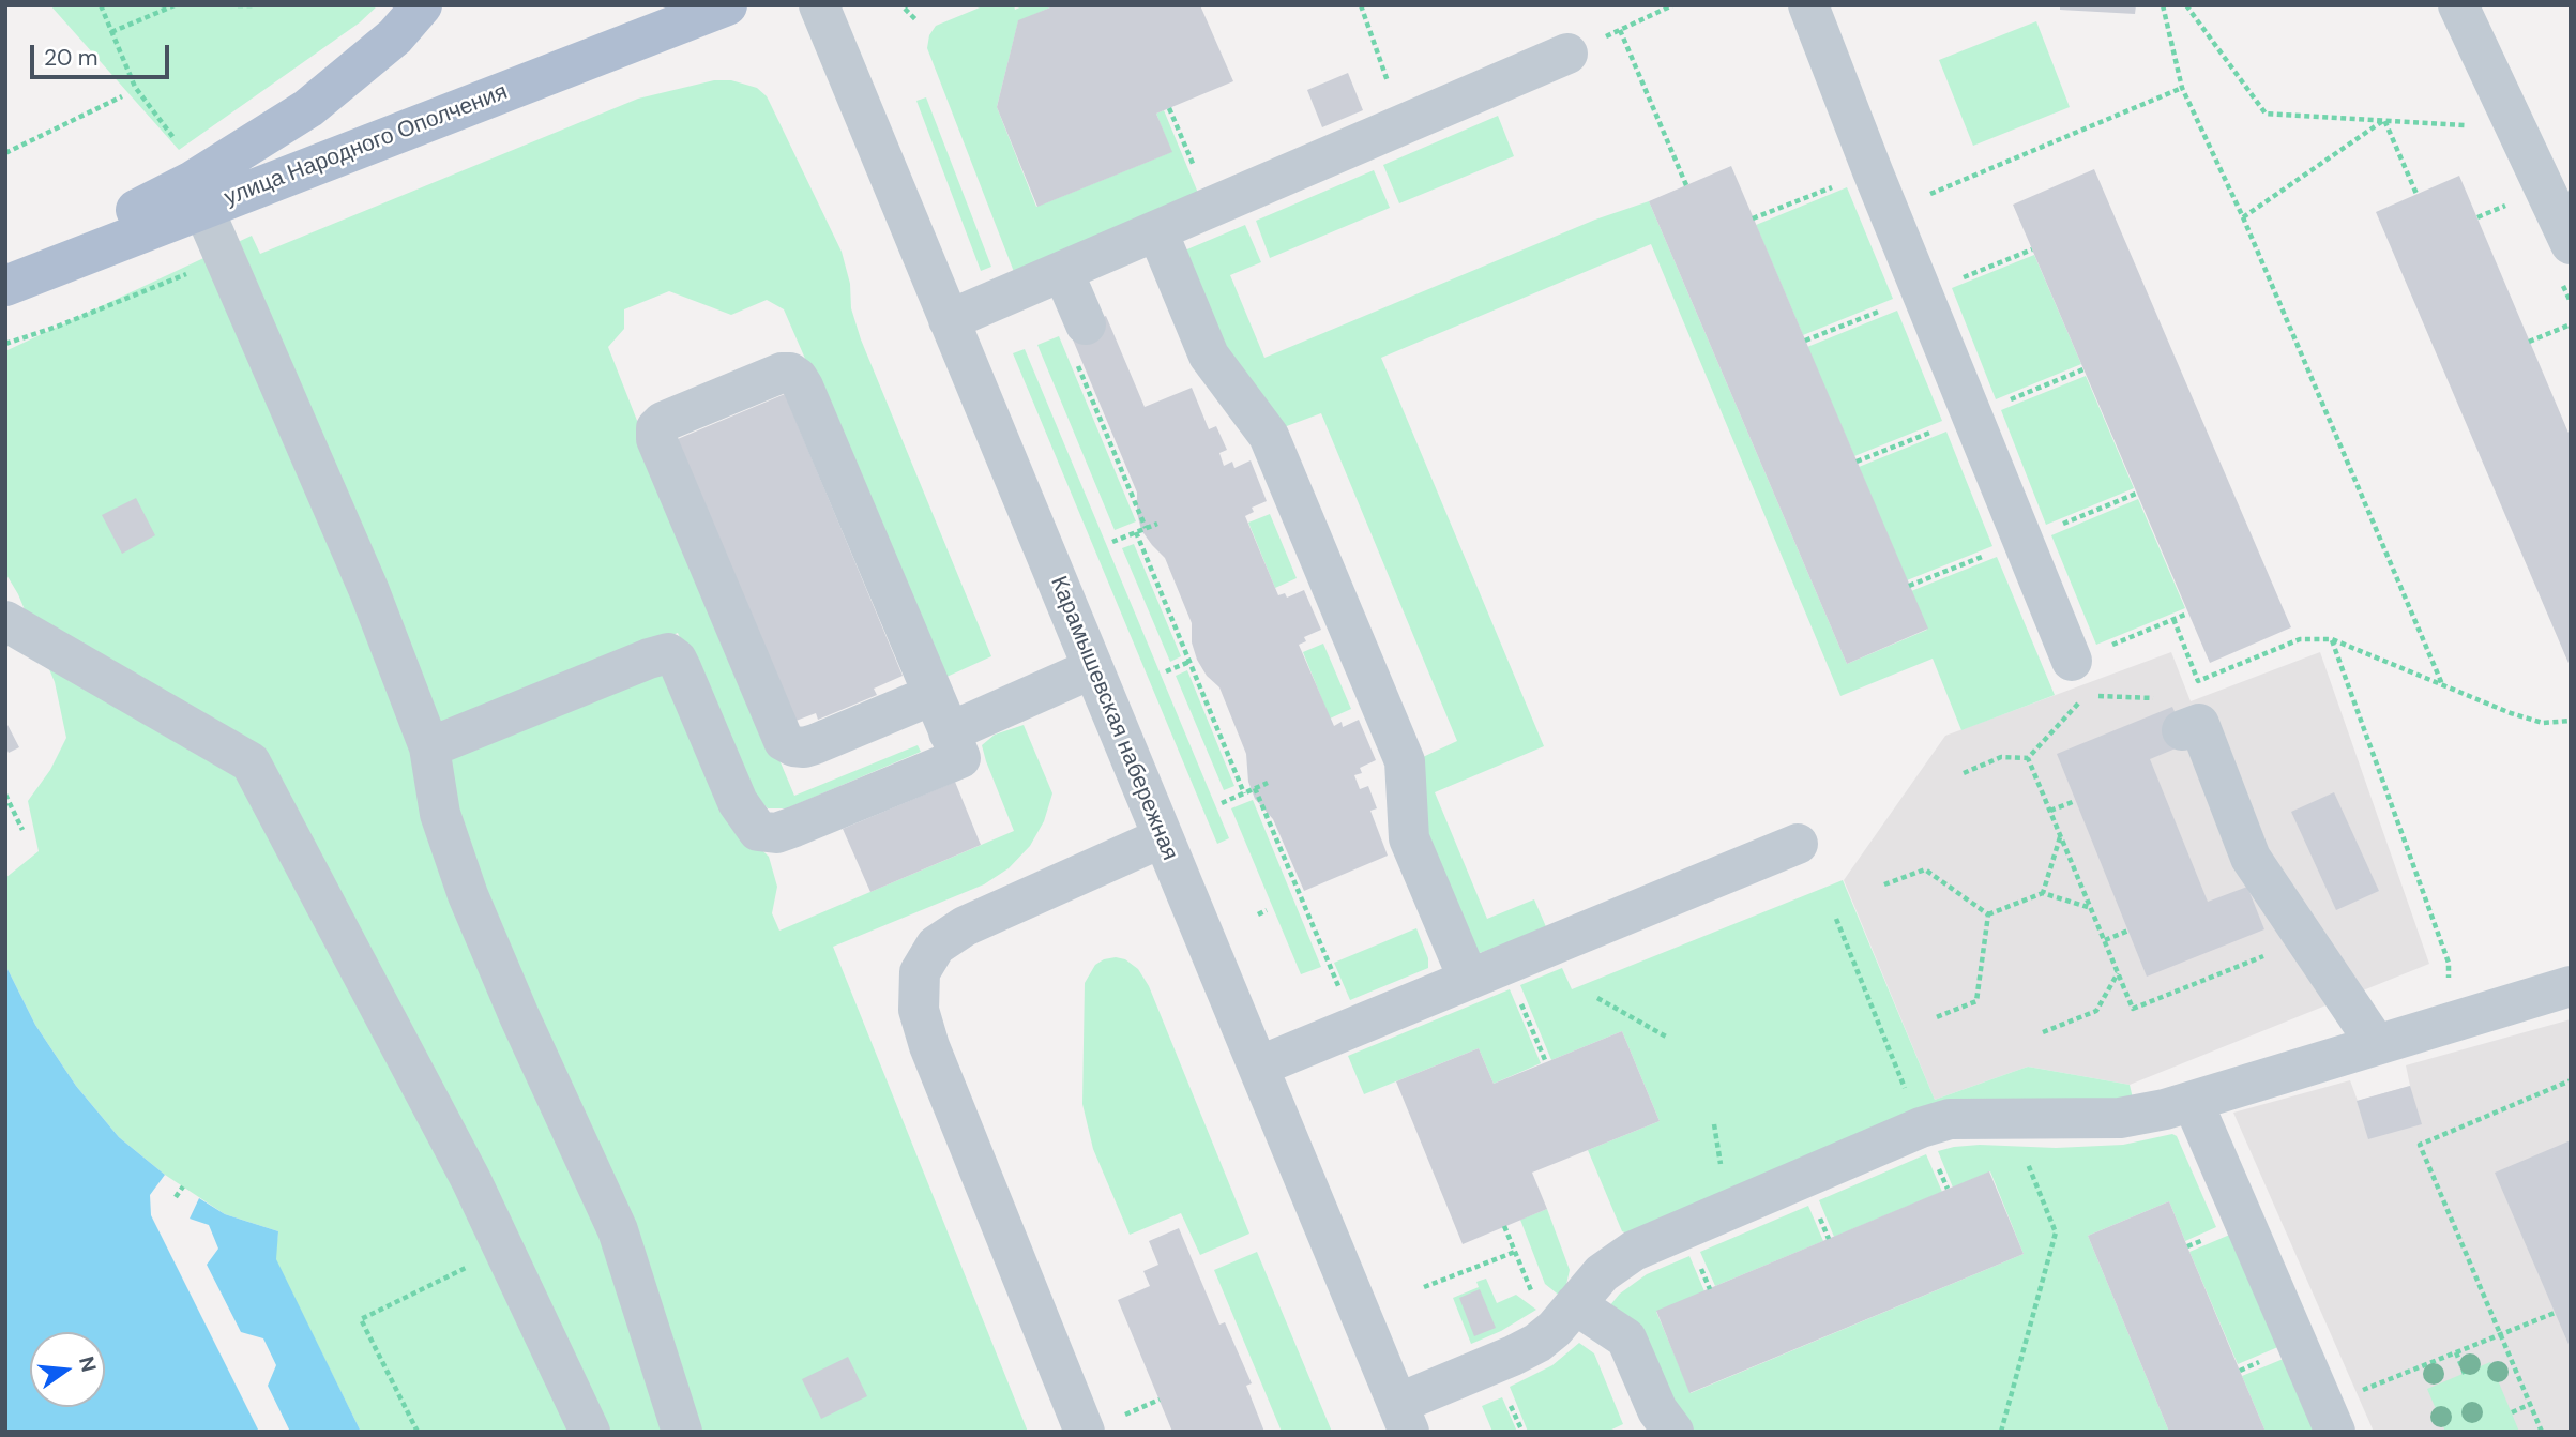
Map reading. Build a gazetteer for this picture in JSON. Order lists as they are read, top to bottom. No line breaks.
{"streets":{"main road":["улица Народного Ополчения"],"street":["Карамышевская набережная"]},"scale_bar":"20 m","north":"right"}
